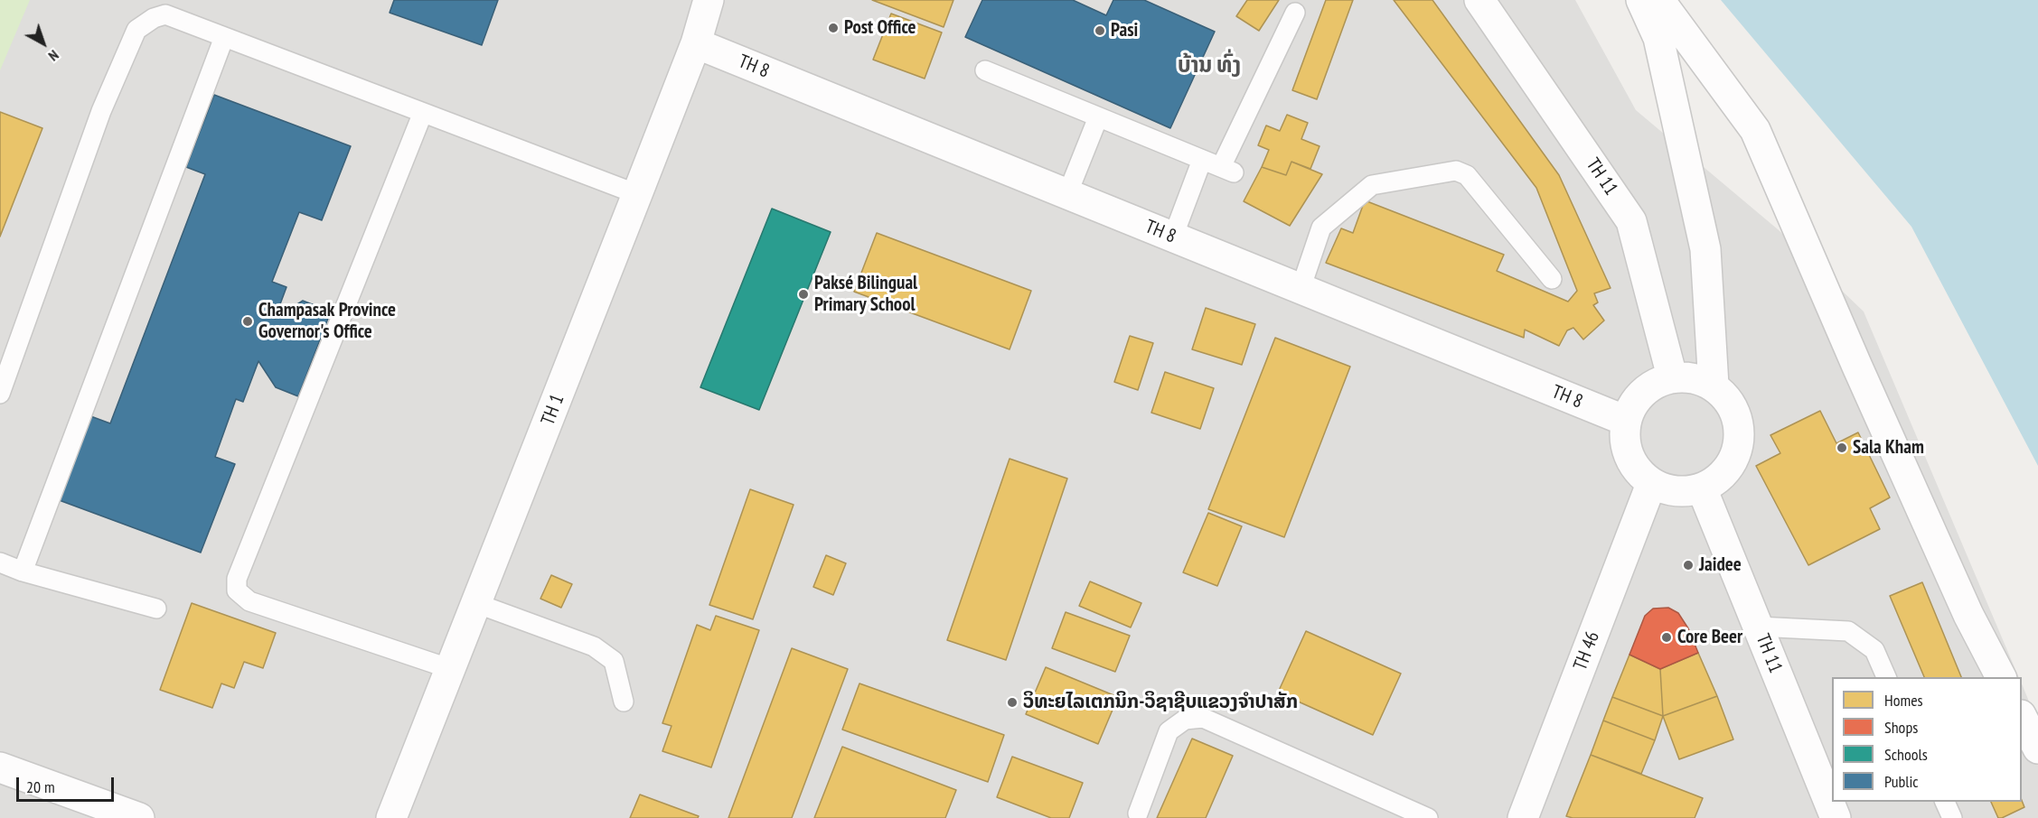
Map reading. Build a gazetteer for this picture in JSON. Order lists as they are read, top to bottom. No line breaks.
{"streets":{"street":["TH 8","TH 11","TH 1","TH 46"]},"crossings":[["TH 8","TH 11"],["TH 8","TH 1"],["TH 8","TH 46"],["TH 11","TH 46"]],"districts":["ບ້ານ ທົ່ງ"],"places":["Post Office","Pasi","Paksé Bilingual Primary School","Champasak Province Governor's Office","Sala Kham","Jaidee","Core Beer","ວິທະຍໄລເຕກນິກ-ວິຊາຊີບແຂວງຈໍາປາສັກ"],"legend":["Homes","Shops","Schools","Public"],"scale_bar":"20 m","north":"bottom right"}
